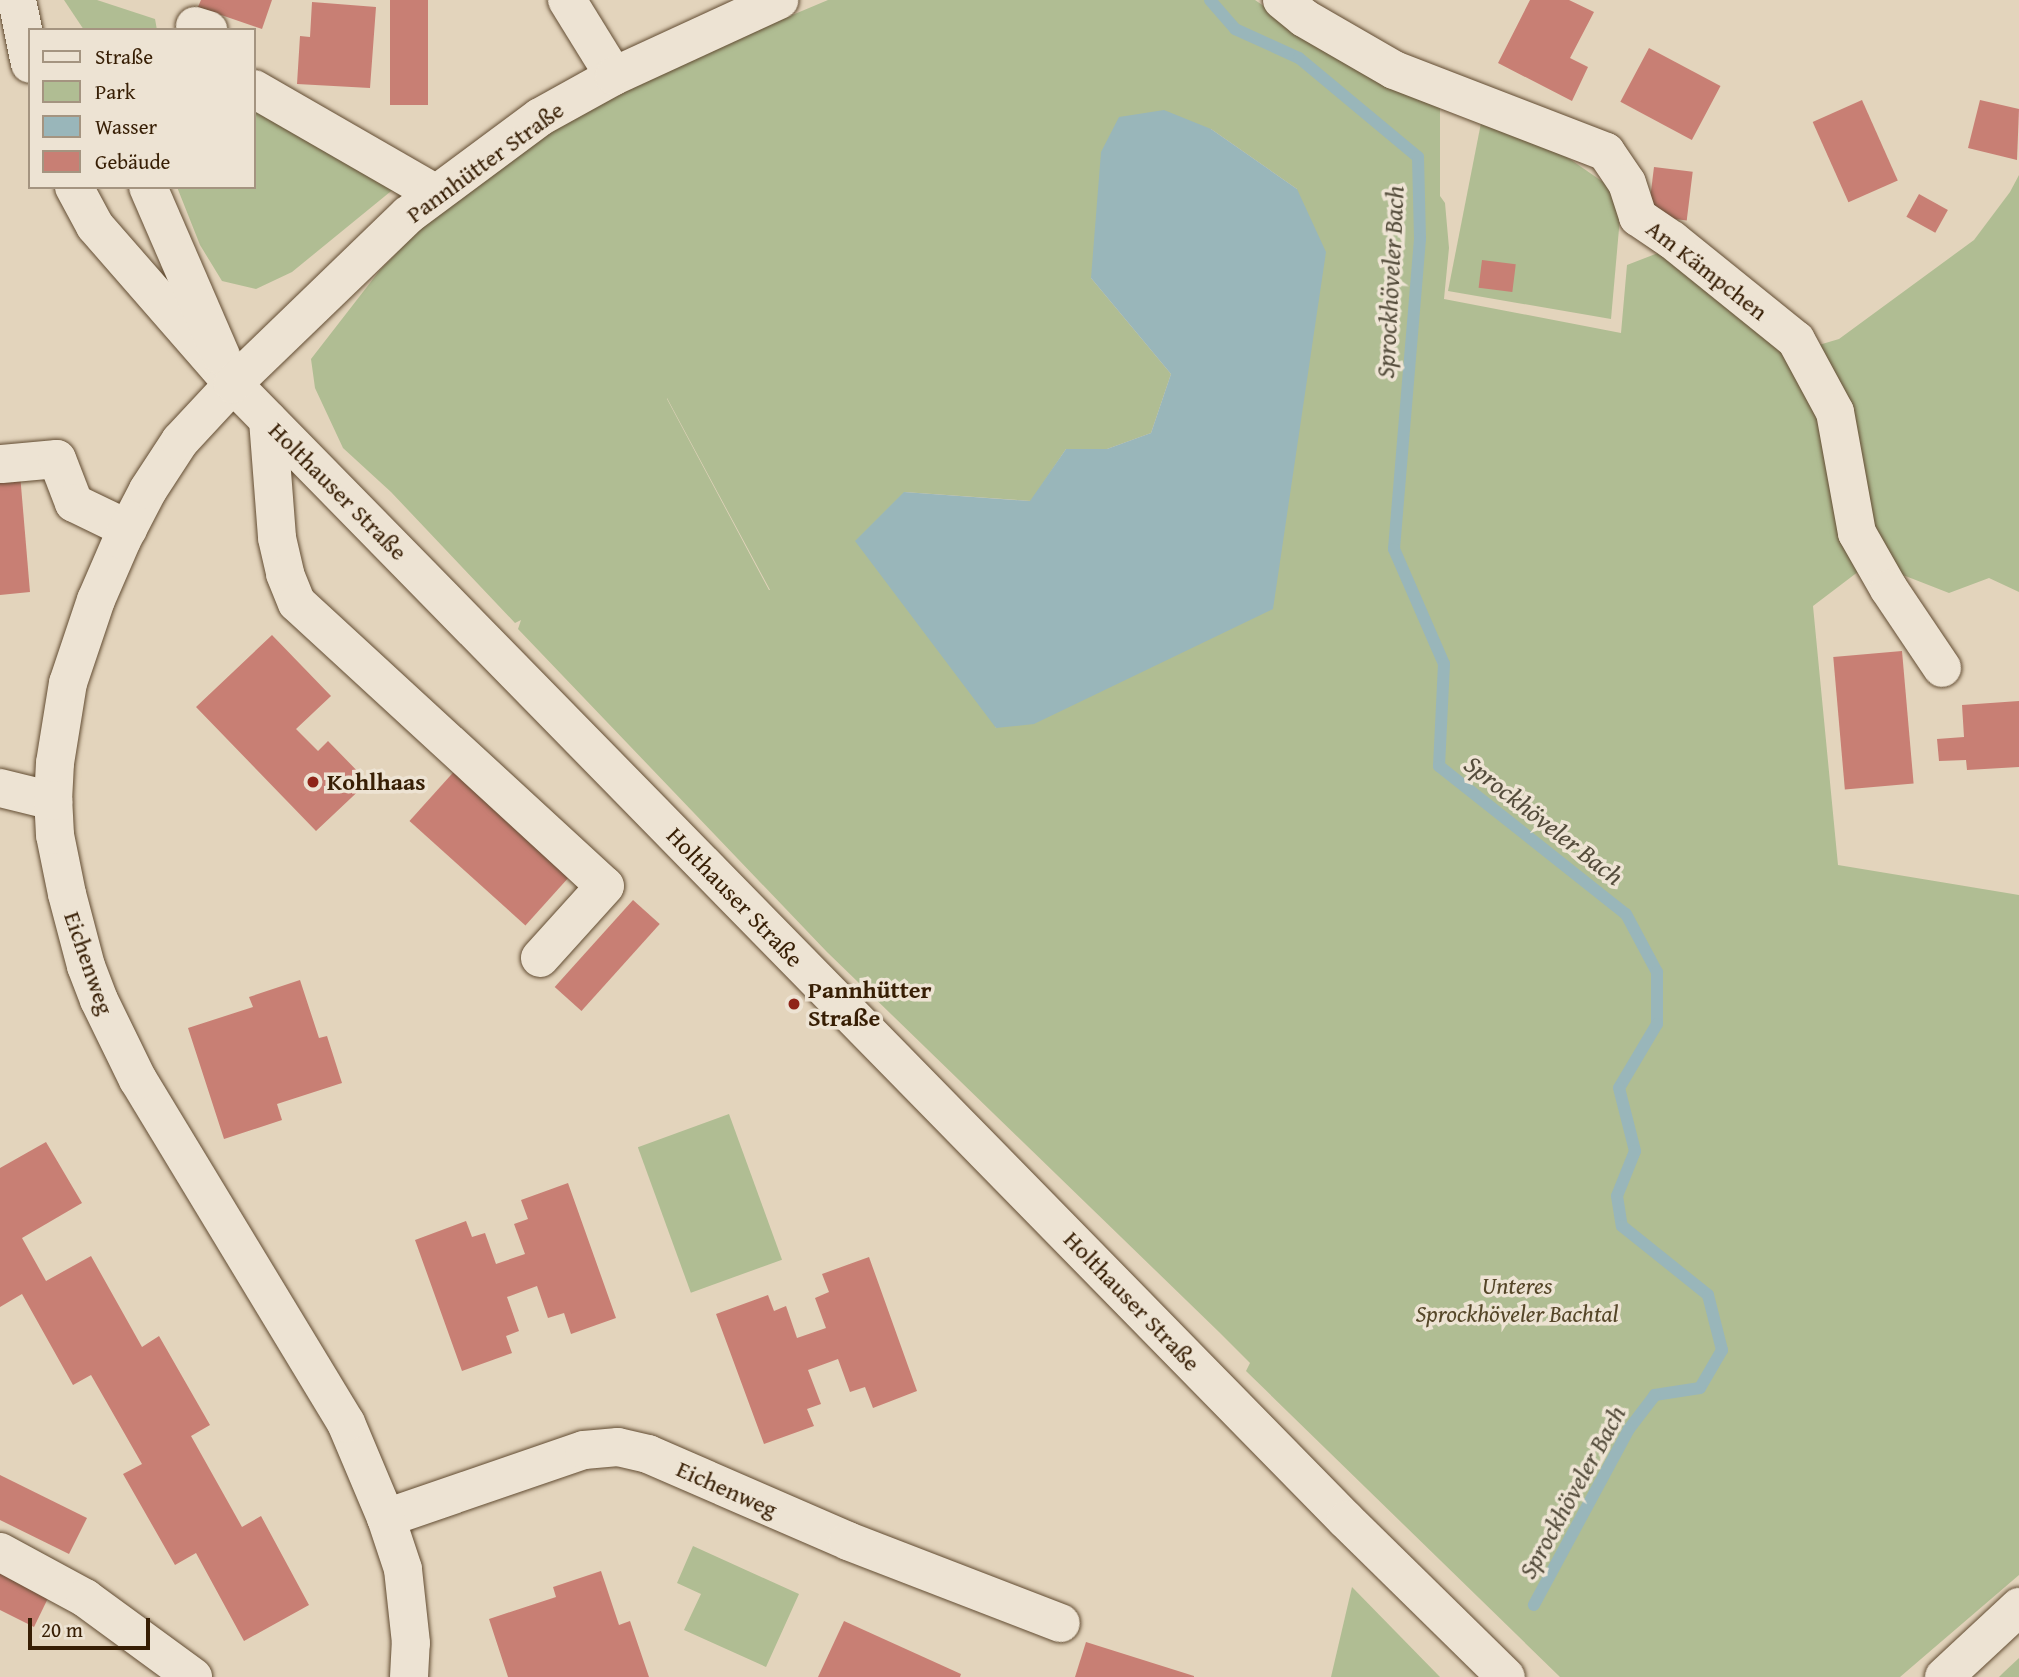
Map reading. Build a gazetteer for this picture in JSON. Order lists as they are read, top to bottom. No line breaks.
{"streets":{"street":["Pannhütter Straße","Am Kämpchen","Holthauser Straße","Eichenweg"]},"crossings":[["Pannhütter Straße","Holthauser Straße"],["Pannhütter Straße","Eichenweg"],["Holthauser Straße","Eichenweg"]],"water":["Sprockhöveler Bach"],"parks":["Unteres Sprockhöveler Bachtal"],"places":["Kohlhaas","Pannhütter Straße"],"legend":["Straße","Park","Wasser","Gebäude"],"scale_bar":"20 m"}
